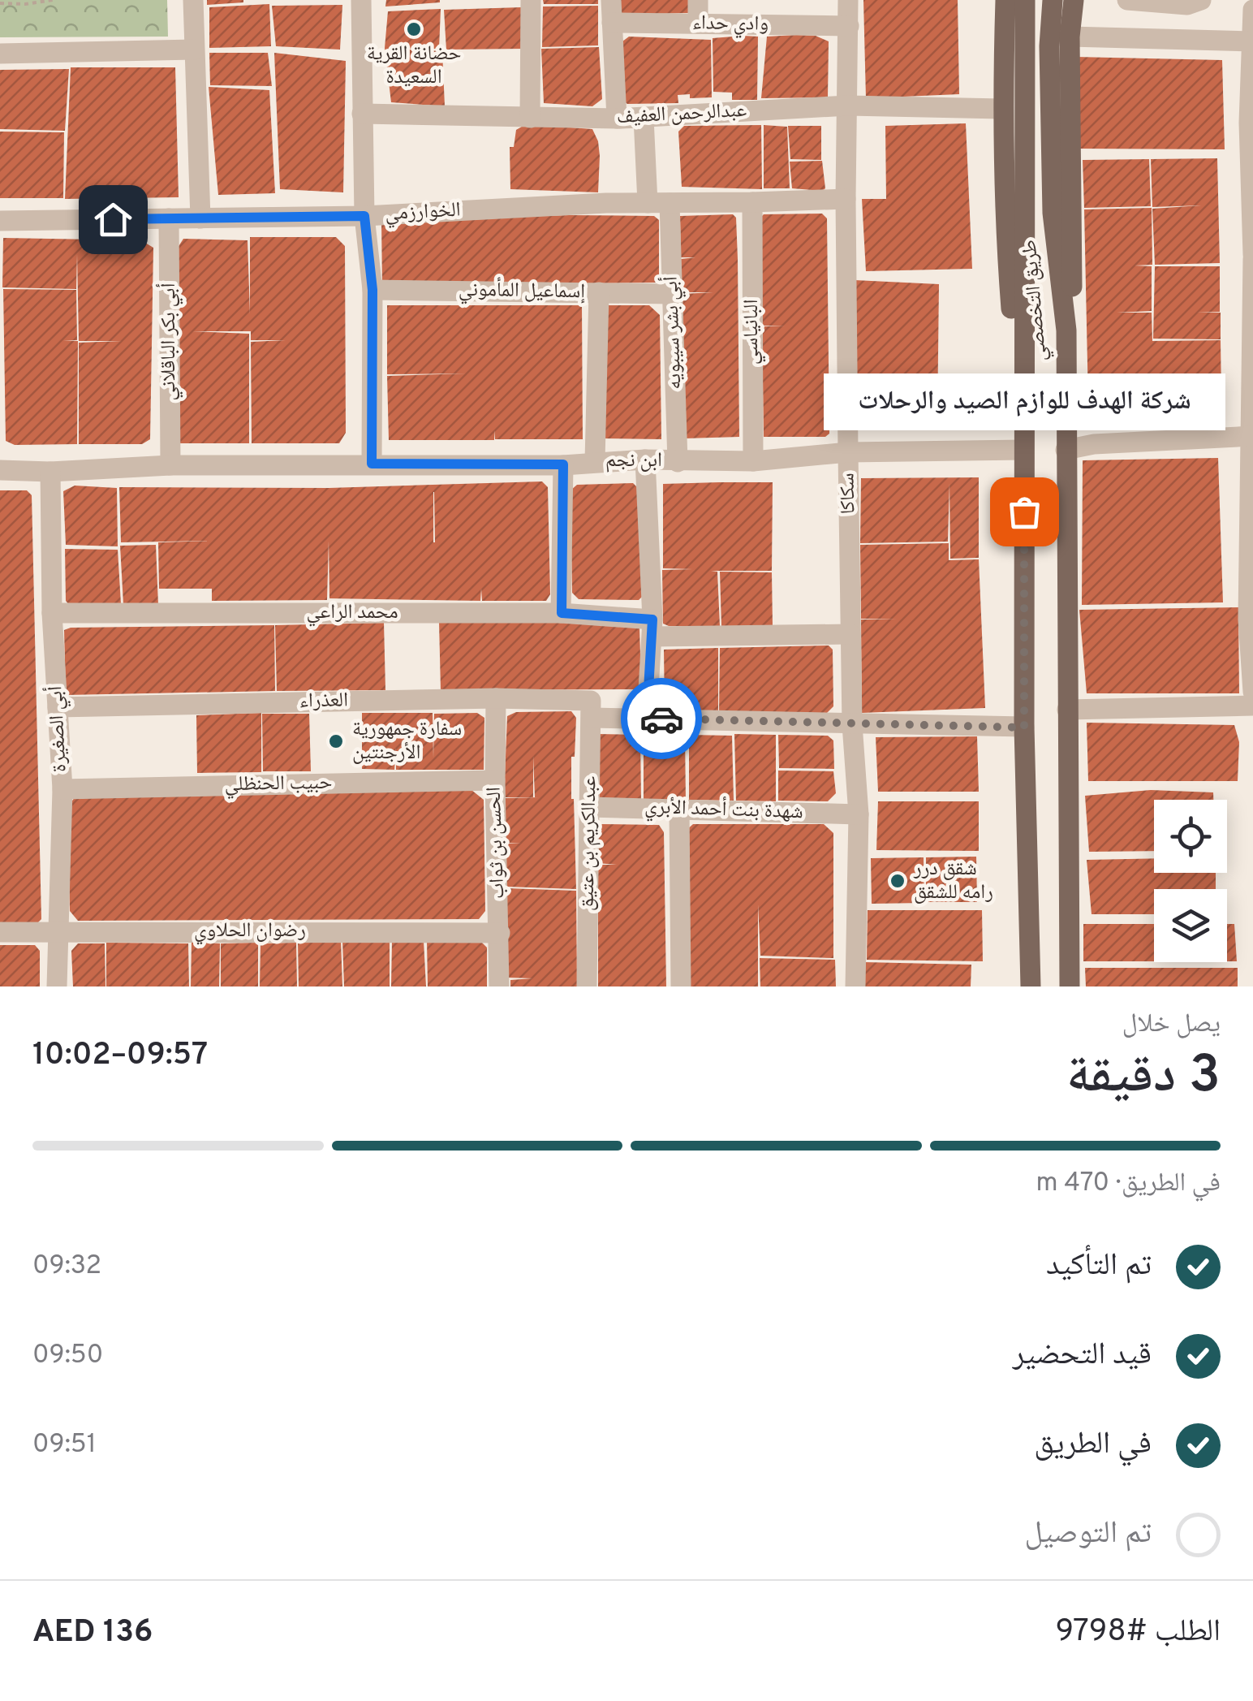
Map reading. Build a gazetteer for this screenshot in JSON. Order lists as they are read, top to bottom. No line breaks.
{"streets":{"main road":["طريق التخصصي"],"street":["وادي حداء","عبدالرحمن العفيف","الخوارزمي","إسماعيل المأموني","البانياسي","أبي بشر سيبويه","أبي بكر الباقلاني","ابن نجم","سكاكا","محمد الراعي","العذراء","أبي الصغيرة","حبيب الحنظلي","شهدة بنت أحمد الأبري","الحسن بن ثواب","عبدالكريم بن عتيق","رضوان الحلاوي"]},"crossings":[["وادي حداء","سكاكا"],["عبدالرحمن العفيف","سكاكا"],["الخوارزمي","البانياسي"],["الخوارزمي","أبي بشر سيبويه"],["الخوارزمي","أبي بكر الباقلاني"],["الخوارزمي","سكاكا"],["إسماعيل المأموني","أبي بشر سيبويه"],["طريق التخصصي","ابن نجم"],["طريق التخصصي","العذراء"],["البانياسي","ابن نجم"],["أبي بشر سيبويه","ابن نجم"],["أبي بكر الباقلاني","ابن نجم"],["ابن نجم","سكاكا"],["ابن نجم","أبي الصغيرة"],["سكاكا","محمد الراعي"],["سكاكا","العذراء"],["سكاكا","شهدة بنت أحمد الأبري"],["محمد الراعي","أبي الصغيرة"],["العذراء","أبي الصغيرة"],["العذراء","الحسن بن ثواب"],["العذراء","عبدالكريم بن عتيق"],["أبي الصغيرة","حبيب الحنظلي"],["أبي الصغيرة","رضوان الحلاوي"],["حبيب الحنظلي","الحسن بن ثواب"],["شهدة بنت أحمد الأبري","عبدالكريم بن عتيق"],["الحسن بن ثواب","رضوان الحلاوي"]],"places":["حضانة القرية السعيدة","شركة الهدف للوازم الصيد والرحلات","سفارة جمهورية الأرجنتين","شقق درر رامه للشقق"],"page":{"bubble":"شركة الهدف للوازم الصيد والرحلات","heading":["3 دقيقة","يصل خلال","09:57–10:02"],"panel":["الطلب #9798","AED 136"],"bar":"في الطريق · 470 m","list":[["تم التأكيد","09:32"],["قيد التحضير","09:50"],["في الطريق","09:51"],"تم التوصيل"]}}
